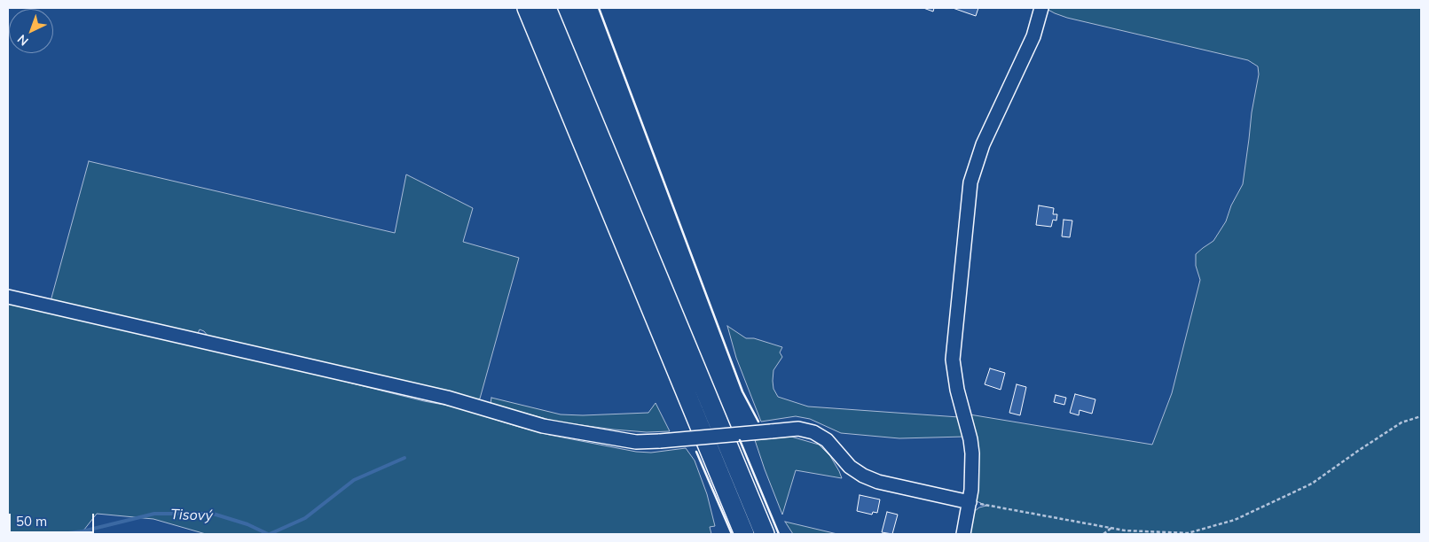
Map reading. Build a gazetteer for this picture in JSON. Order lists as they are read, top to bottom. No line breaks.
{"water":["Tisový"],"scale_bar":"50 m","north":"bottom left"}
